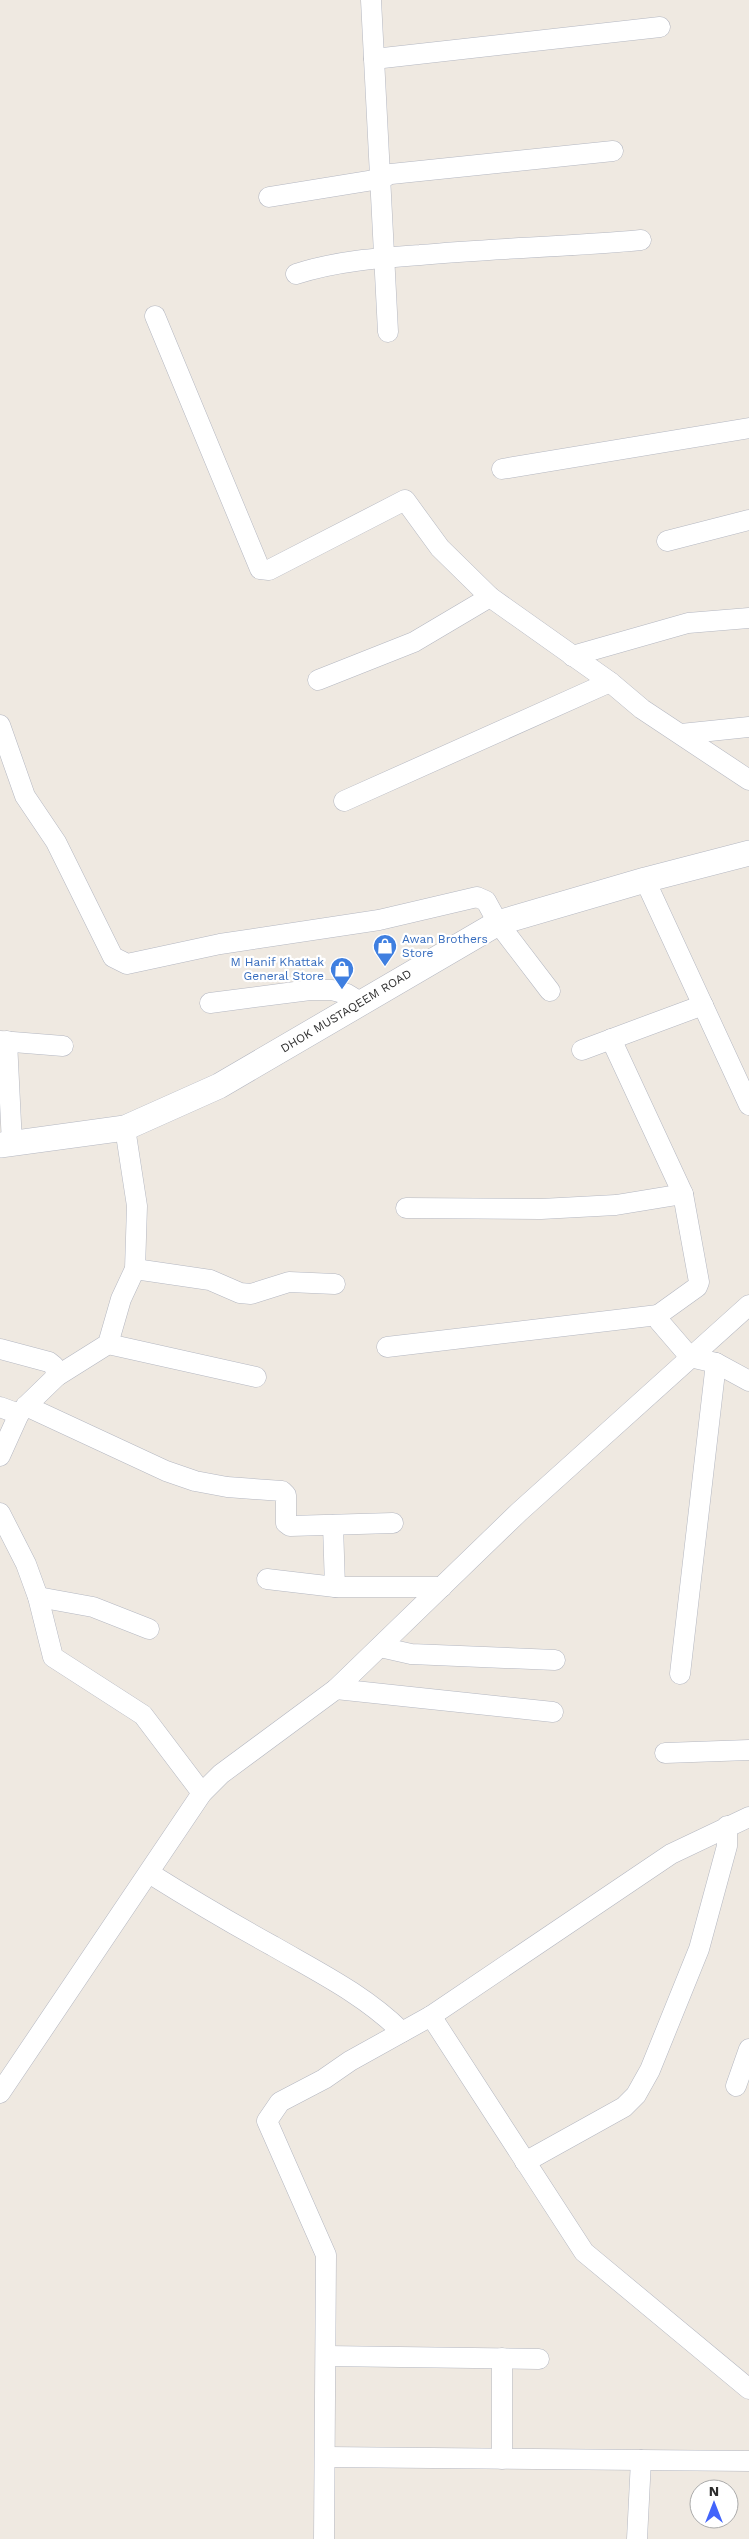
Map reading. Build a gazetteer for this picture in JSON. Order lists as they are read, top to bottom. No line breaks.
{"streets":{"street":["DHOK MUSTAQEEM ROAD"]},"places":{"shop":["Awan Brothers Store","M Hanif Khattak General Store"]},"north":"top"}
